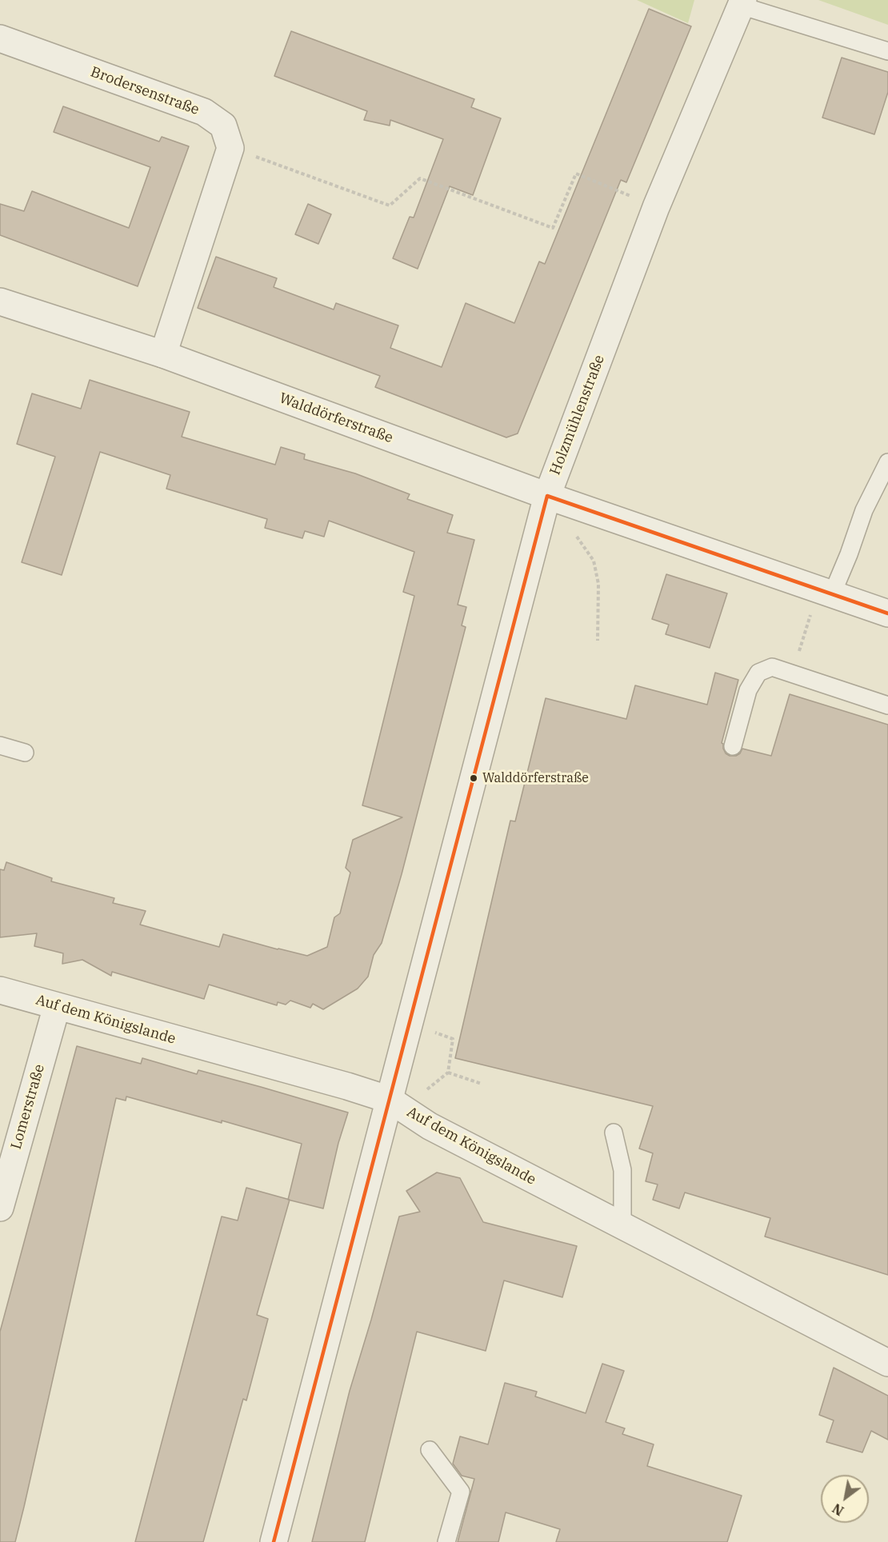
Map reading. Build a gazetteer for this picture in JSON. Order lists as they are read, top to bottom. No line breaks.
{"streets":{"street":["Brodersenstraße","Holzmühlenstraße","Walddörferstraße","Auf dem Königslande","Lomerstraße"]},"crossings":[["Holzmühlenstraße","Walddörferstraße"],["Holzmühlenstraße","Auf dem Königslande"],["Auf dem Königslande","Lomerstraße"]],"places":["Walddörferstraße"],"north":"bottom left"}
